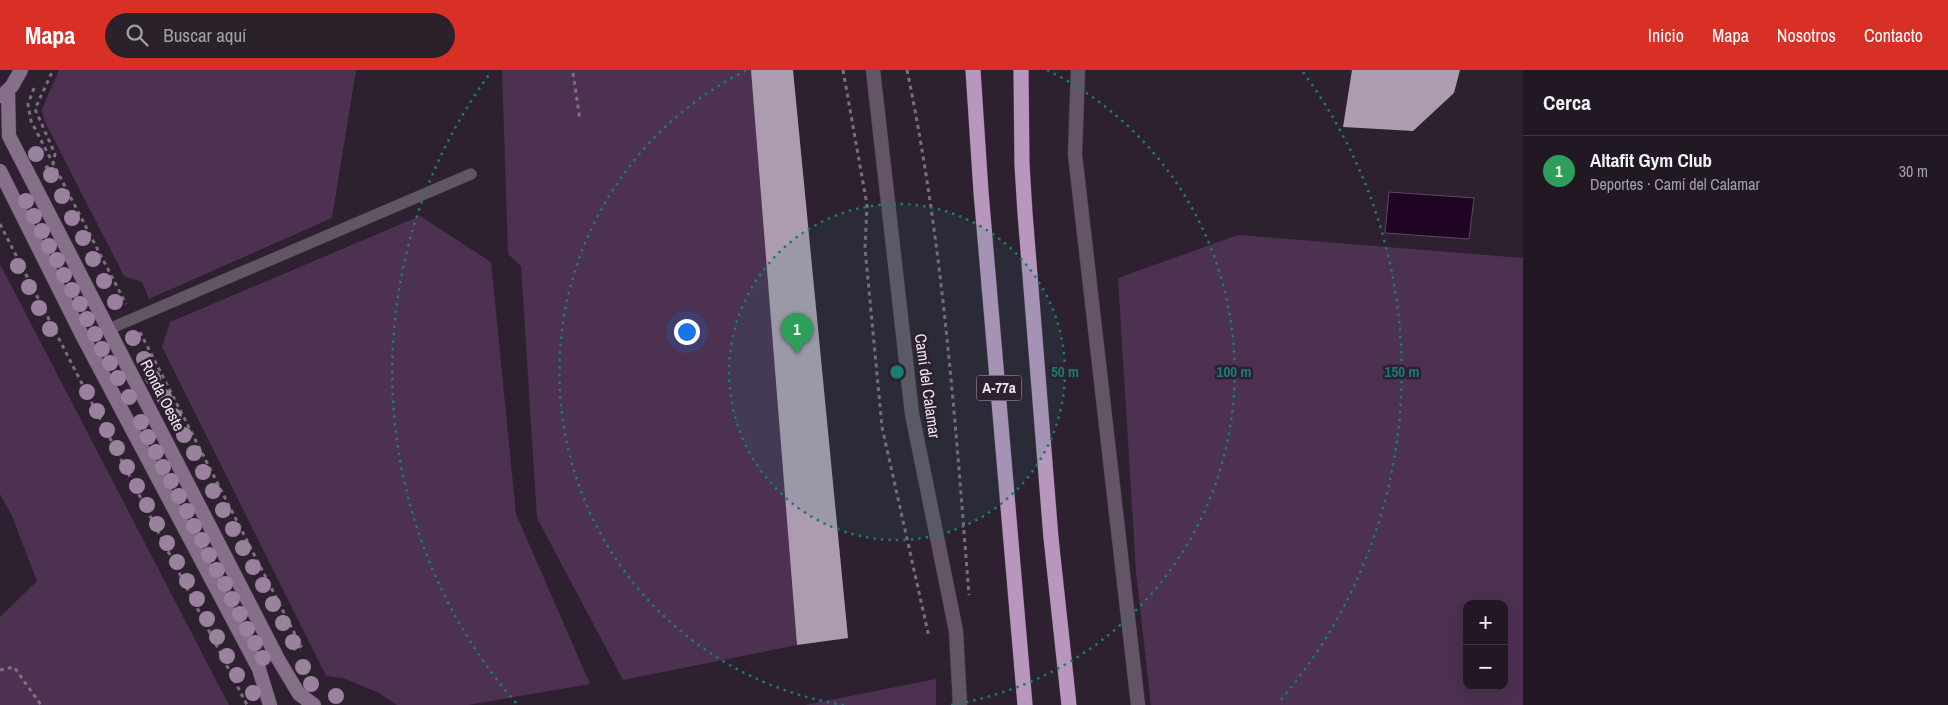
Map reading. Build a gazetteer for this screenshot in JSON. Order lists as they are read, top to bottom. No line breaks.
{"streets":{"highway":["A-77a"],"main road":["Ronda Oeste"],"street":["Camí del Calamar"]},"page":{"header":"Mapa","search":"Buscar aquí","nav":["Inicio","Mapa","Nosotros","Contacto"],"heading":"Cerca","list":[{"mark":"1","name":"Altafit Gym Club","note":"Deportes · Camí del Calamar","value":"30 m"}],"pins":"1","map_buttons":["+","−"]},"rings":["50 m","100 m","150 m"]}
